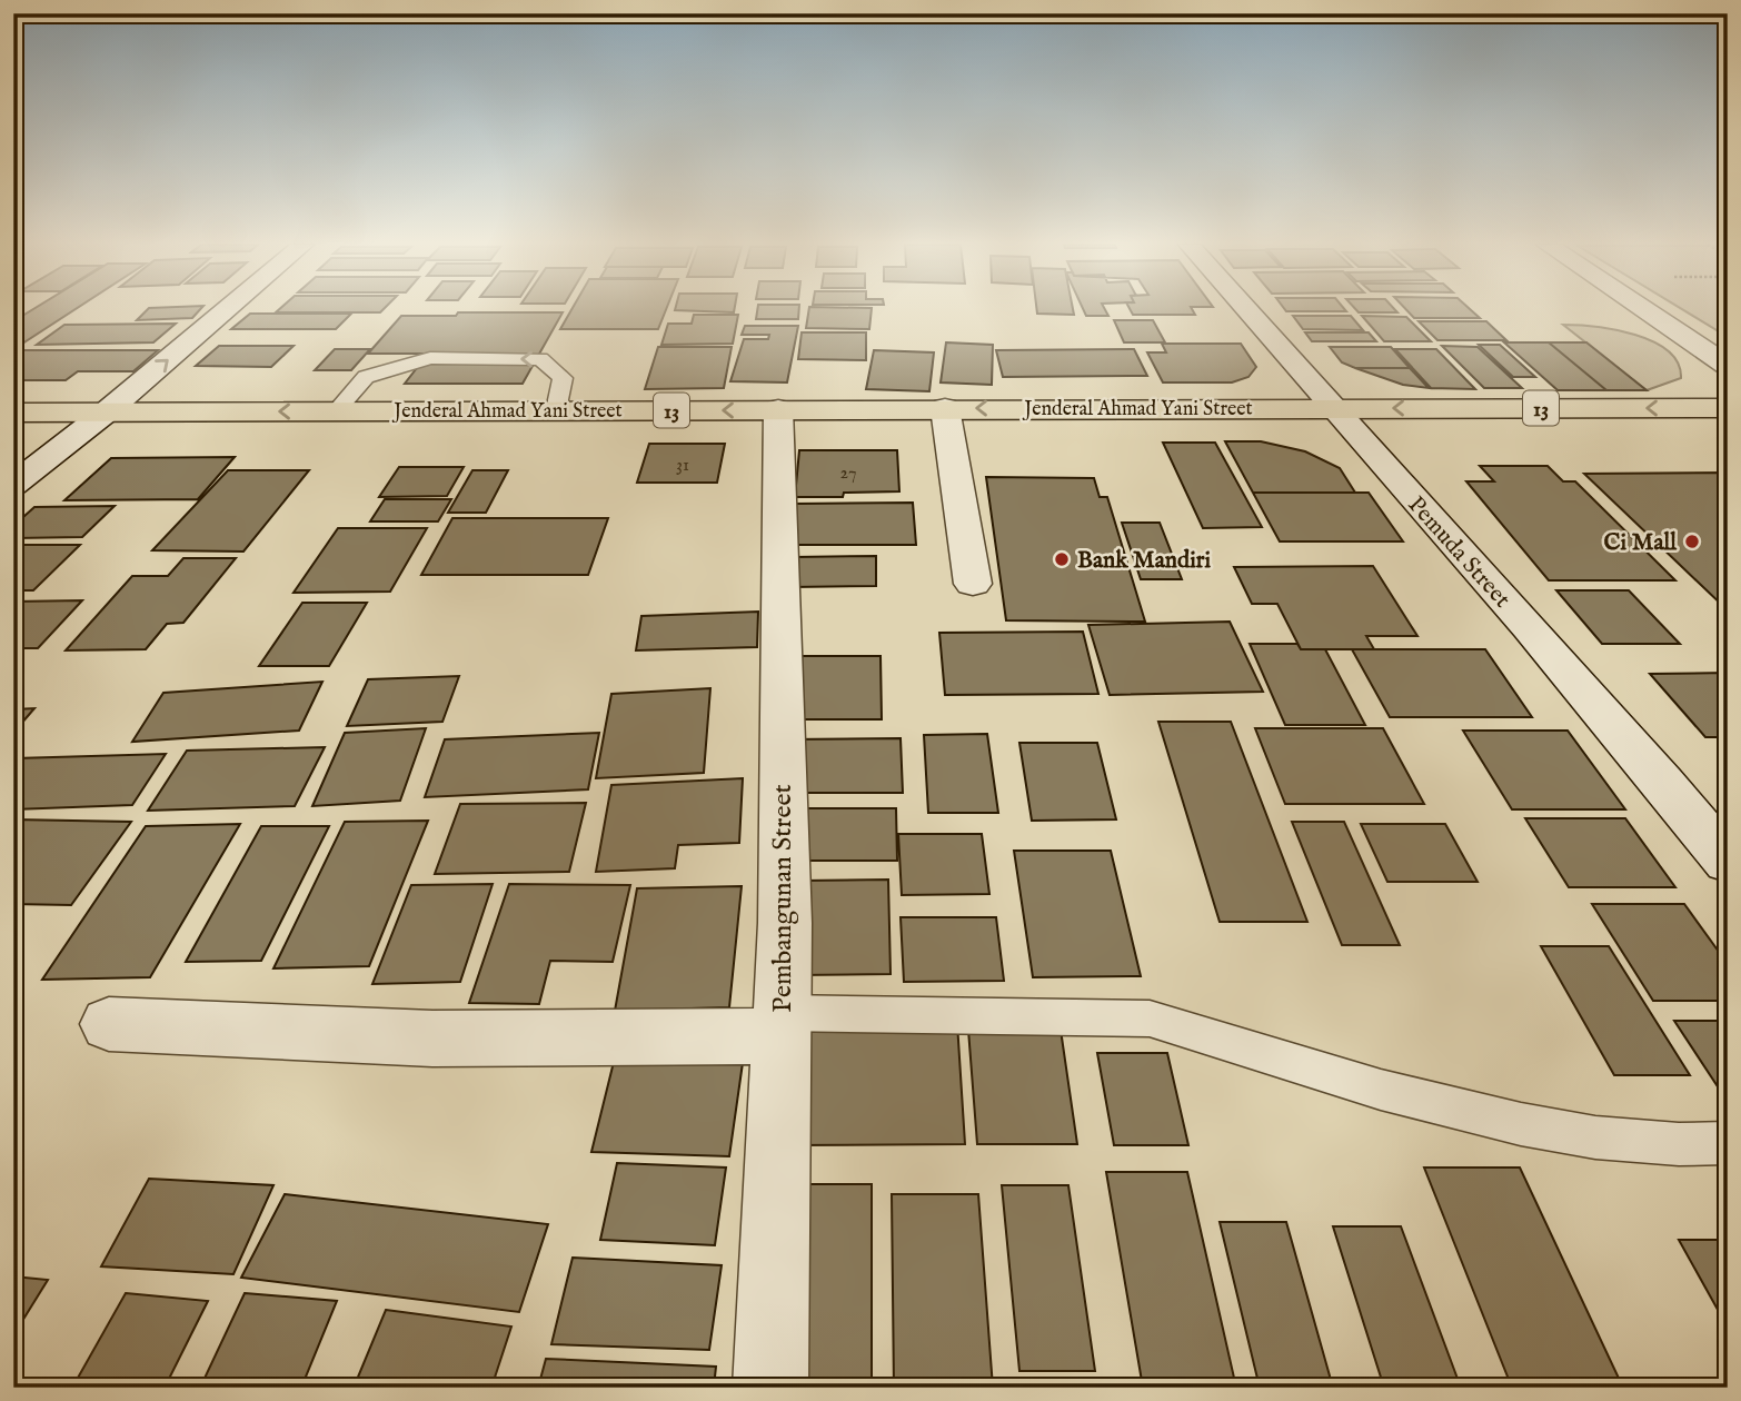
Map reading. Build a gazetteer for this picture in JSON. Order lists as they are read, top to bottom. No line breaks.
{"streets":{"highway":["Jenderal Ahmad Yani Street","13"],"street":["Pemuda Street","Pembangunan Street"]},"crossings":[["Jenderal Ahmad Yani Street","Pemuda Street"],["Jenderal Ahmad Yani Street","Pembangunan Street"]],"one_way":["Jenderal Ahmad Yani Street"],"places":["Ci Mall","Bank Mandiri"],"house_numbers":["31","27"]}
